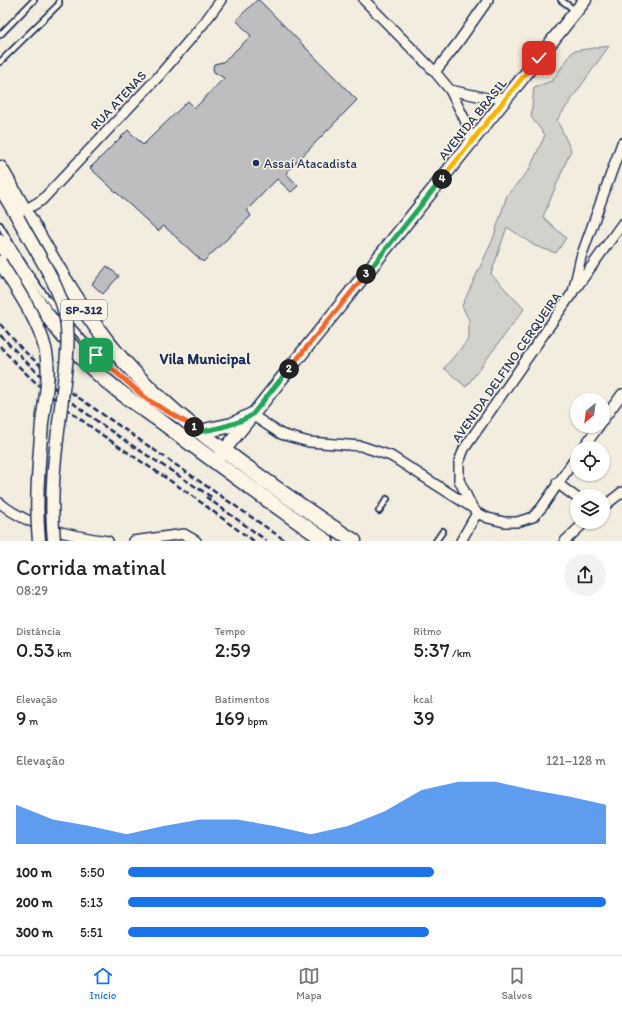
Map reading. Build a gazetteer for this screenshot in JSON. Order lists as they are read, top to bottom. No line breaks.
{"streets":{"main road":["AVENIDA BRASIL","SP-312"],"street":["RUA ATENAS","AVENIDA DELFINO CERQUEIRA"]},"crossings":[["RUA ATENAS","SP-312"],["AVENIDA BRASIL","SP-312"]],"districts":["Vila Municipal"],"places":["Assaí Atacadista"],"north":"bottom left","page":{"pins":["4","3","2","1"],"heading":["Corrida matinal","08:29"],"stats":[["Distância","0.53 km"],["Tempo","2:59"],["Ritmo","5:37 /km"],["Elevação","9 m"],["Batimentos","169 bpm"],["kcal","39"]],"chart":["Elevação","121–128 m"],"list":[{"name":"100 m","note":"5:50"},{"name":"200 m","note":"5:13"},{"name":"300 m","note":"5:51"}],"tabs":["Início","Mapa","Salvos"]}}
